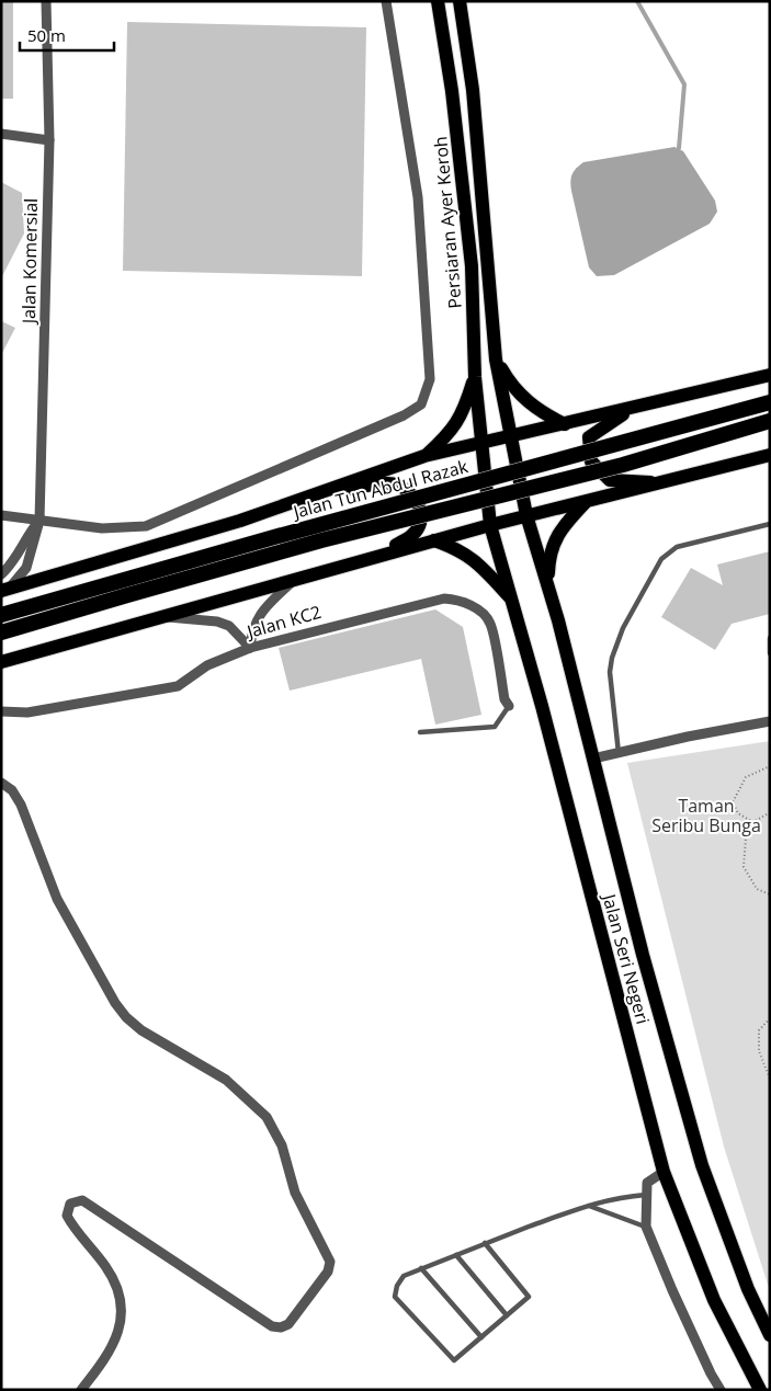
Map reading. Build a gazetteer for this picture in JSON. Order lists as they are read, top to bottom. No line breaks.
{"streets":{"highway":["Jalan Tun Abdul Razak"],"main road":["Persiaran Ayer Keroh","Jalan Seri Negeri"],"street":["Jalan Komersial","Jalan KC2"]},"crossings":[["Persiaran Ayer Keroh","Jalan Seri Negeri"]],"parks":["Taman Seribu Bunga"],"scale_bar":"50 m"}
